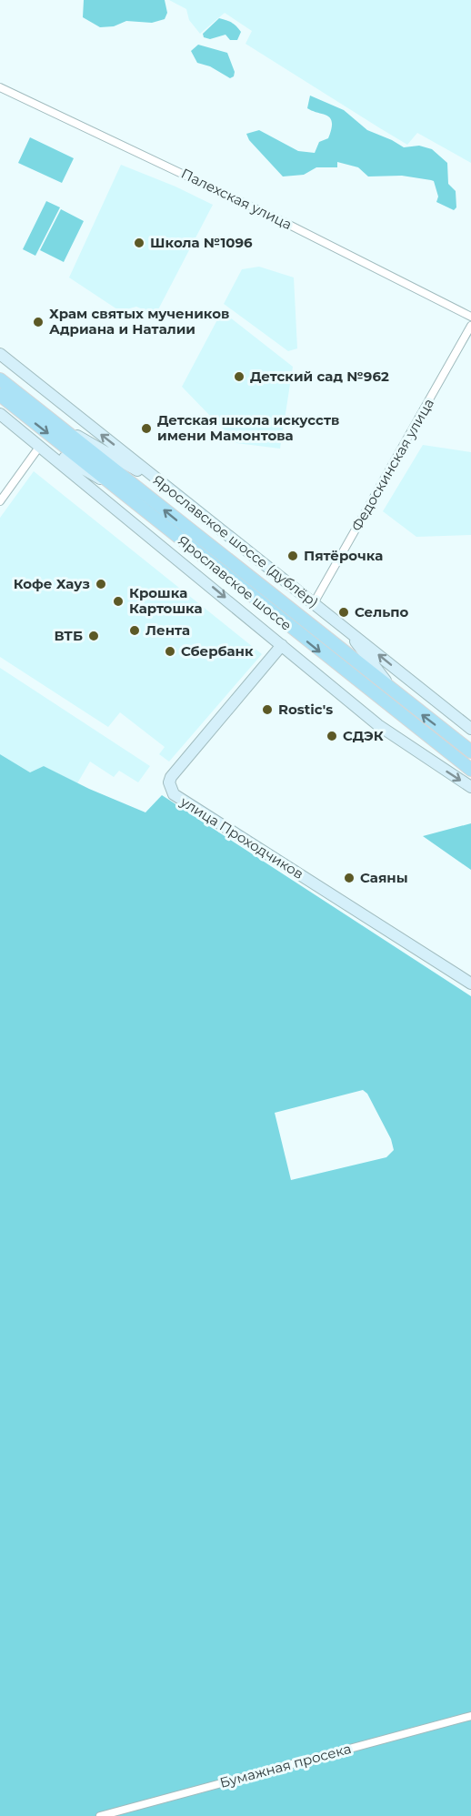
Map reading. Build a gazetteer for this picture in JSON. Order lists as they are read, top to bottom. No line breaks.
{"streets":{"main road":["Ярославское шоссе"],"street":["Палехская улица","Федоскинская улица","Ярославское шоссе (дублёр)","улица Проходчиков","Бумажная просека"]},"crossings":[["Федоскинская улица","Ярославское шоссе (дублёр)"]],"places":["Школа №1096","Храм святых мучеников Адриана и Наталии","Детский сад №962","Детская школа искусств имени Мамонтова","Пятёрочка","Кофе Хауз","Крошка Картошка","Сельпо","Лента","ВТБ","Сбербанк","Rostic's","СДЭК","Саяны"]}
